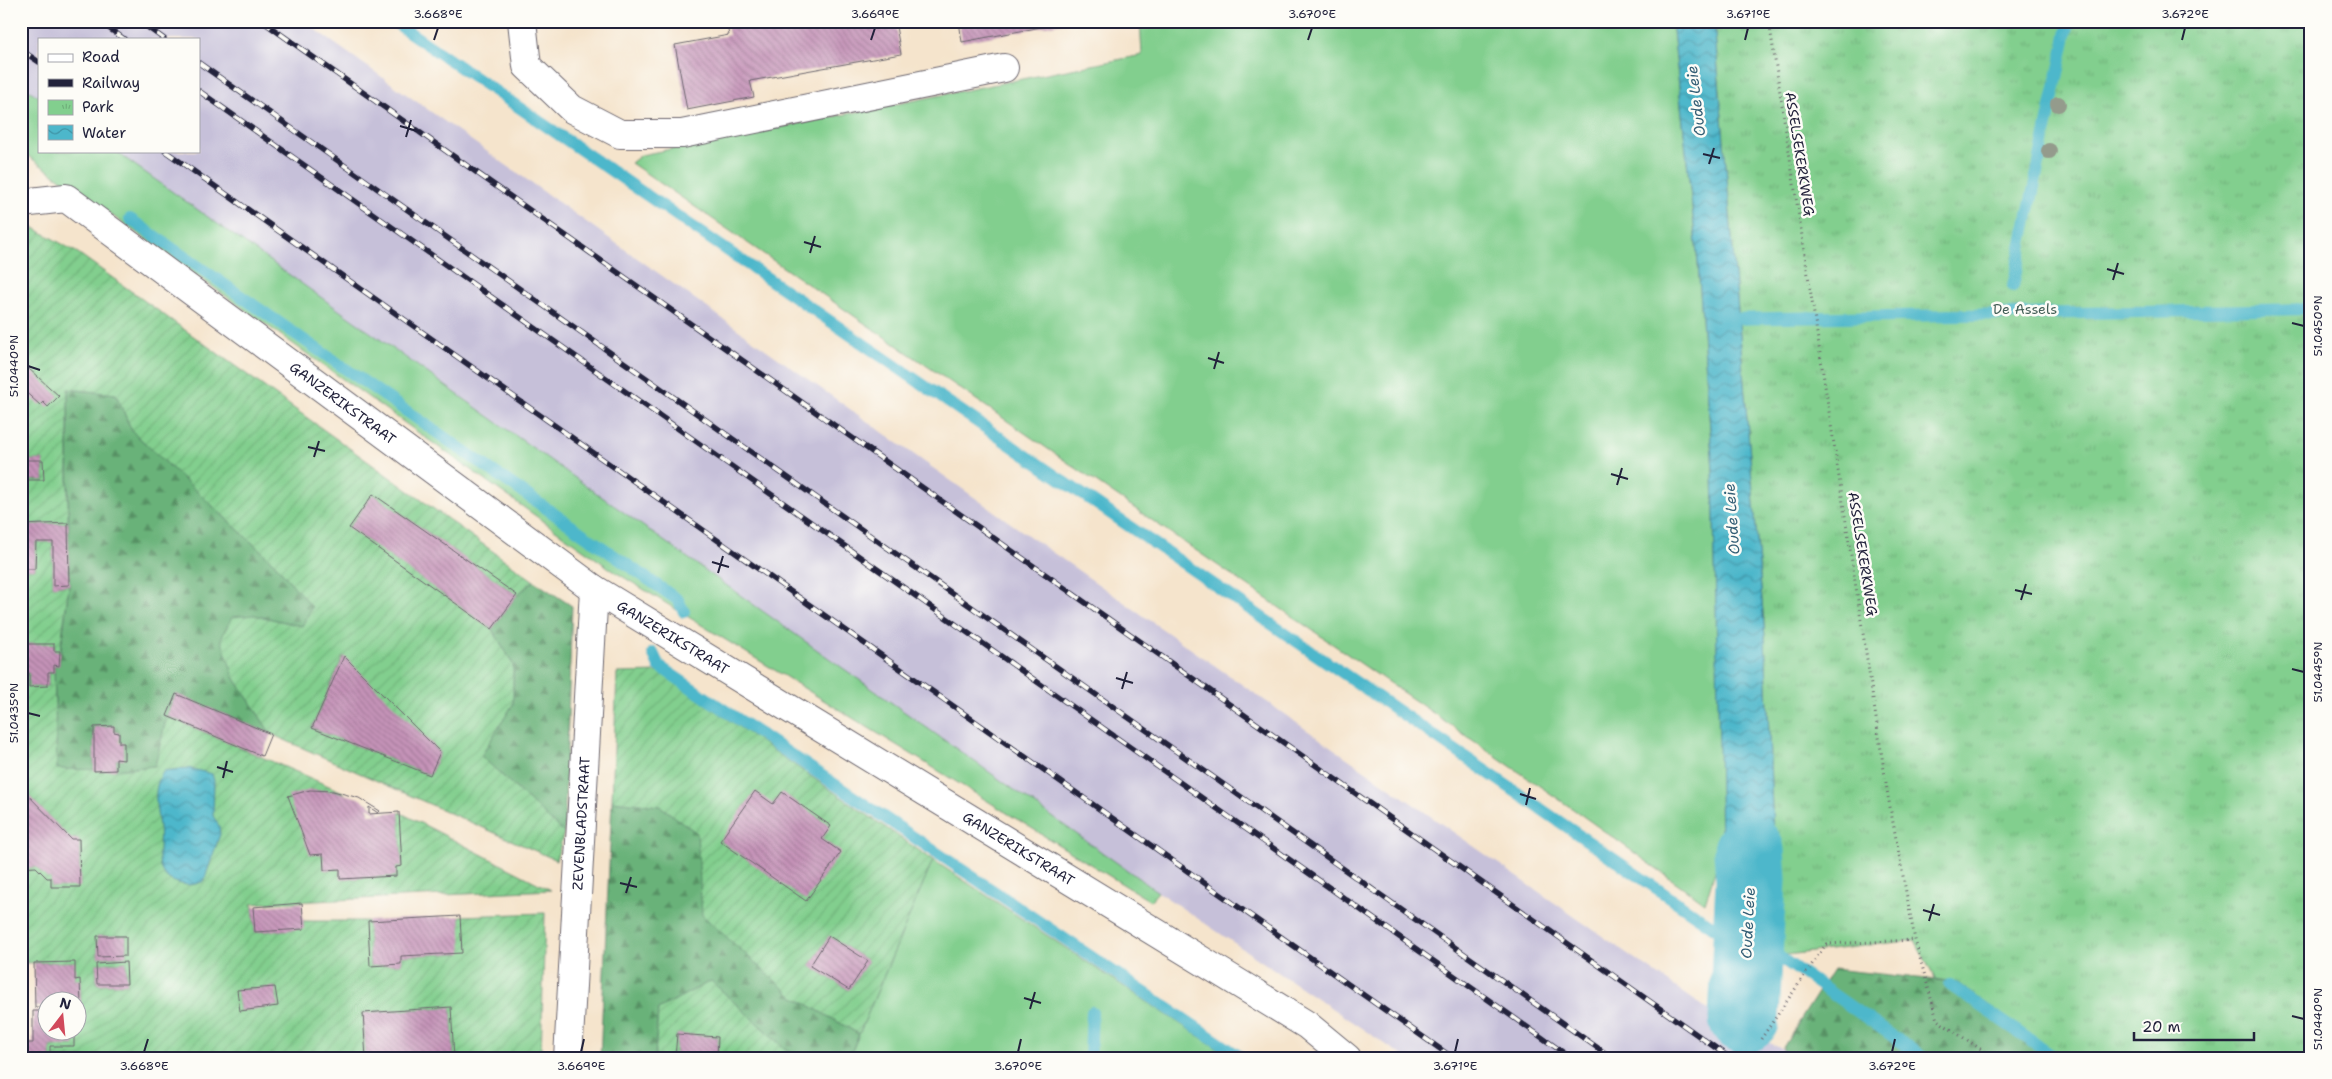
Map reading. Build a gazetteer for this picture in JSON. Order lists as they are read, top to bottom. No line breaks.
{"streets":{"street":["GANZERIKSTRAAT","ZEVENBLADSTRAAT"],"path":["ASSELSEKERKWEG"]},"crossings":[["GANZERIKSTRAAT","ZEVENBLADSTRAAT"]],"water":["Oude Leie"],"parks":["De Assels"],"legend":["Road","Railway","Park","Water"],"scale_bar":"20 m","north":"top","coordinates":["3.668°E","3.669°E","3.670°E","3.671°E","3.672°E","51.0450°N","51.0440°N","51.0445°N","51.0435°N"]}
